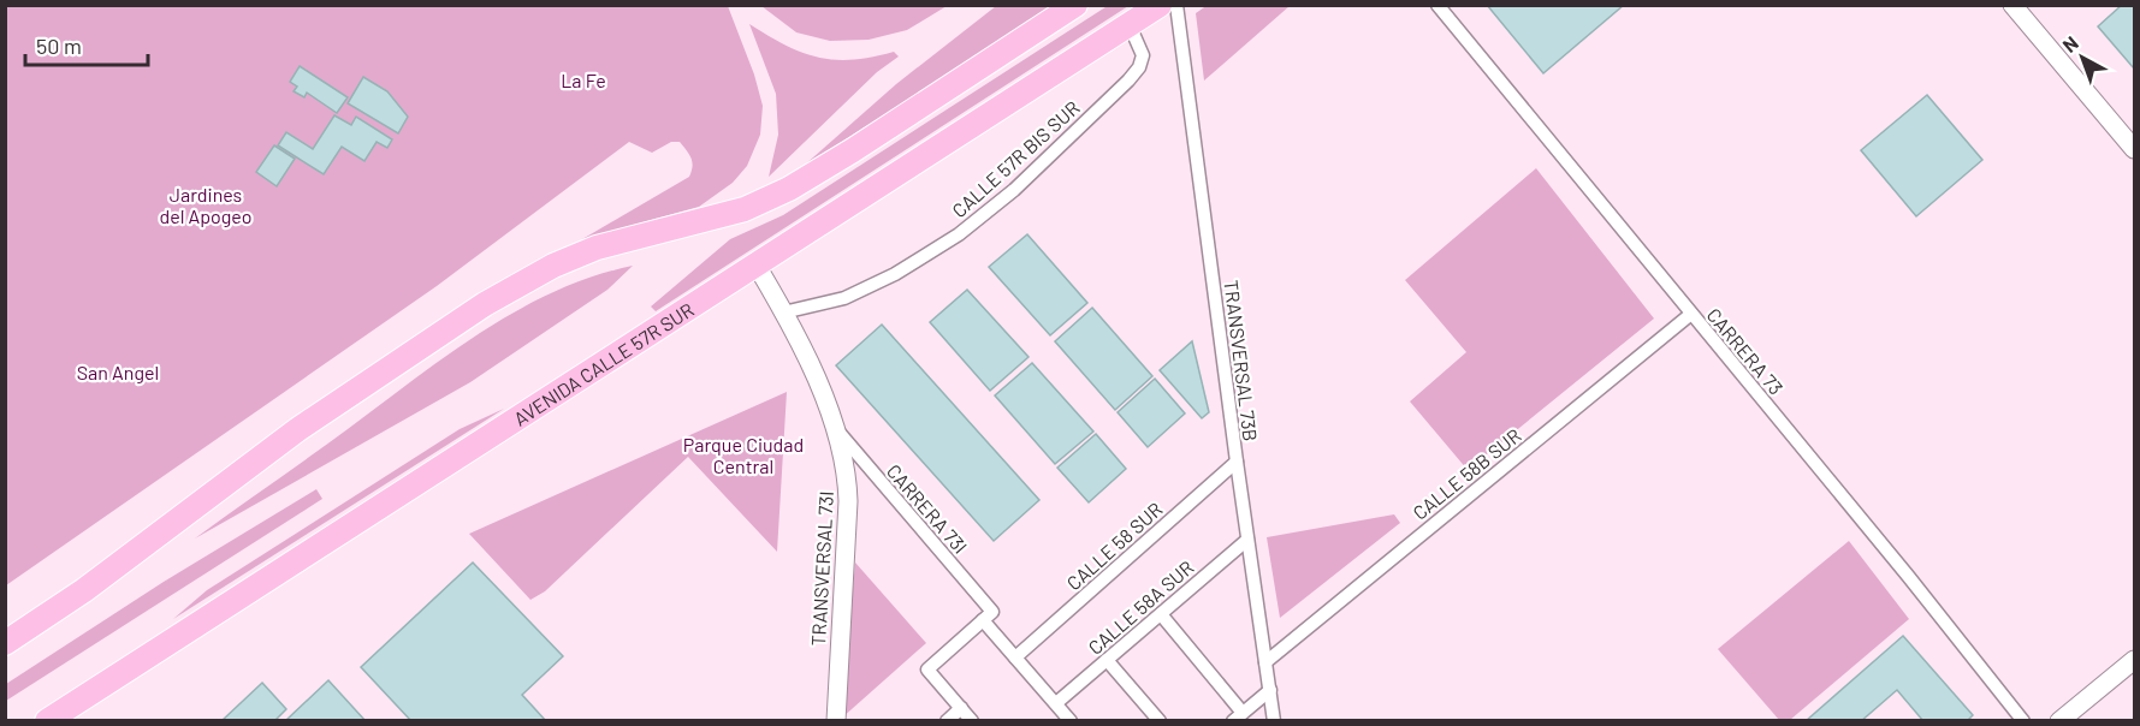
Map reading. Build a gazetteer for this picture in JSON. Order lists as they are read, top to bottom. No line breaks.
{"streets":{"highway":["AVENIDA CALLE 57R SUR"],"street":["CALLE 57R BIS SUR","CARRERA 73","TRANSVERSAL 73B","CALLE 58B SUR","CARRERA 73I","CALLE 58 SUR","TRANSVERSAL 73I","CALLE 58A SUR"]},"crossings":[["CALLE 57R BIS SUR","AVENIDA CALLE 57R SUR"],["CALLE 57R BIS SUR","TRANSVERSAL 73I"],["CARRERA 73","CALLE 58B SUR"],["TRANSVERSAL 73B","CALLE 58B SUR"],["TRANSVERSAL 73B","CALLE 58 SUR"],["TRANSVERSAL 73B","CALLE 58A SUR"],["AVENIDA CALLE 57R SUR","TRANSVERSAL 73I"],["CARRERA 73I","CALLE 58 SUR"],["CARRERA 73I","TRANSVERSAL 73I"],["CARRERA 73I","CALLE 58A SUR"]],"parks":["La Fe","Jardines del Apogeo","San Angel","Parque Ciudad Central"],"scale_bar":"50 m","north":"top left"}
